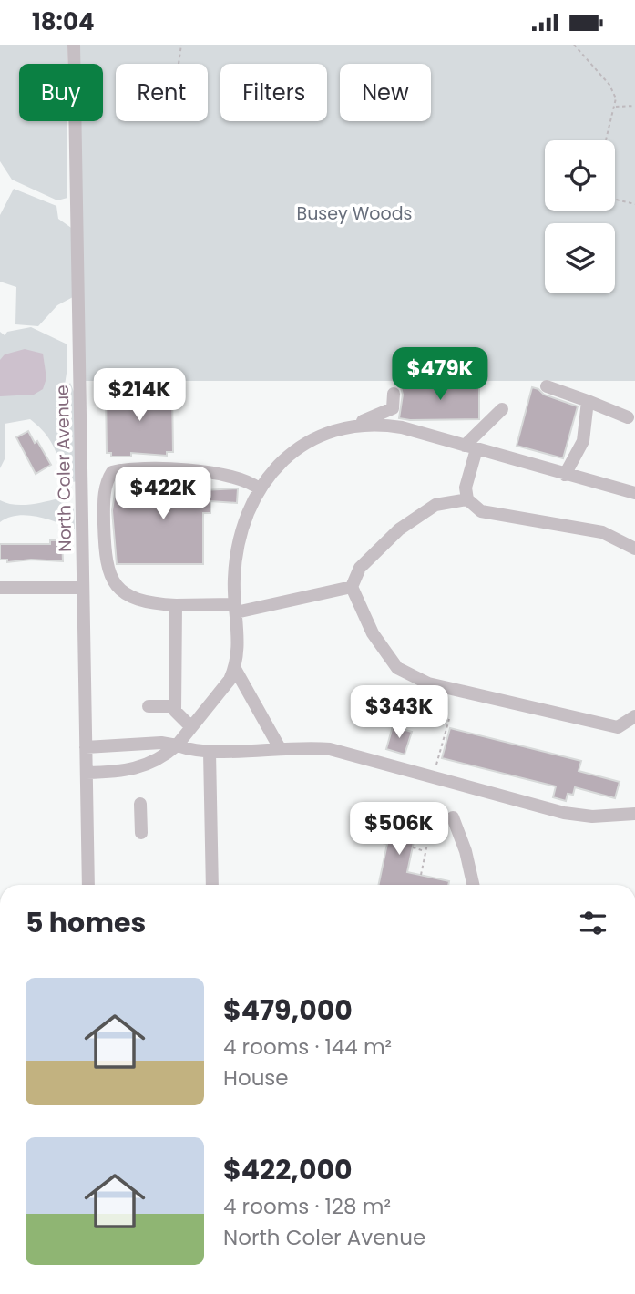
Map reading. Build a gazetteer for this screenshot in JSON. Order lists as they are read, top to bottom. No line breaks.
{"streets":{"street":["North Coler Avenue"]},"parks":["Busey Woods"],"page":{"status":"18:04","chip":["Buy","Rent","Filters","New"],"price":["$479K","$214K","$422K","$343K","$506K"],"heading":"5 homes","list":[{"name":"$479,000","note":"4 rooms · 144 m² · House"},{"name":"$422,000","note":"4 rooms · 128 m² · North Coler Avenue"}]}}
